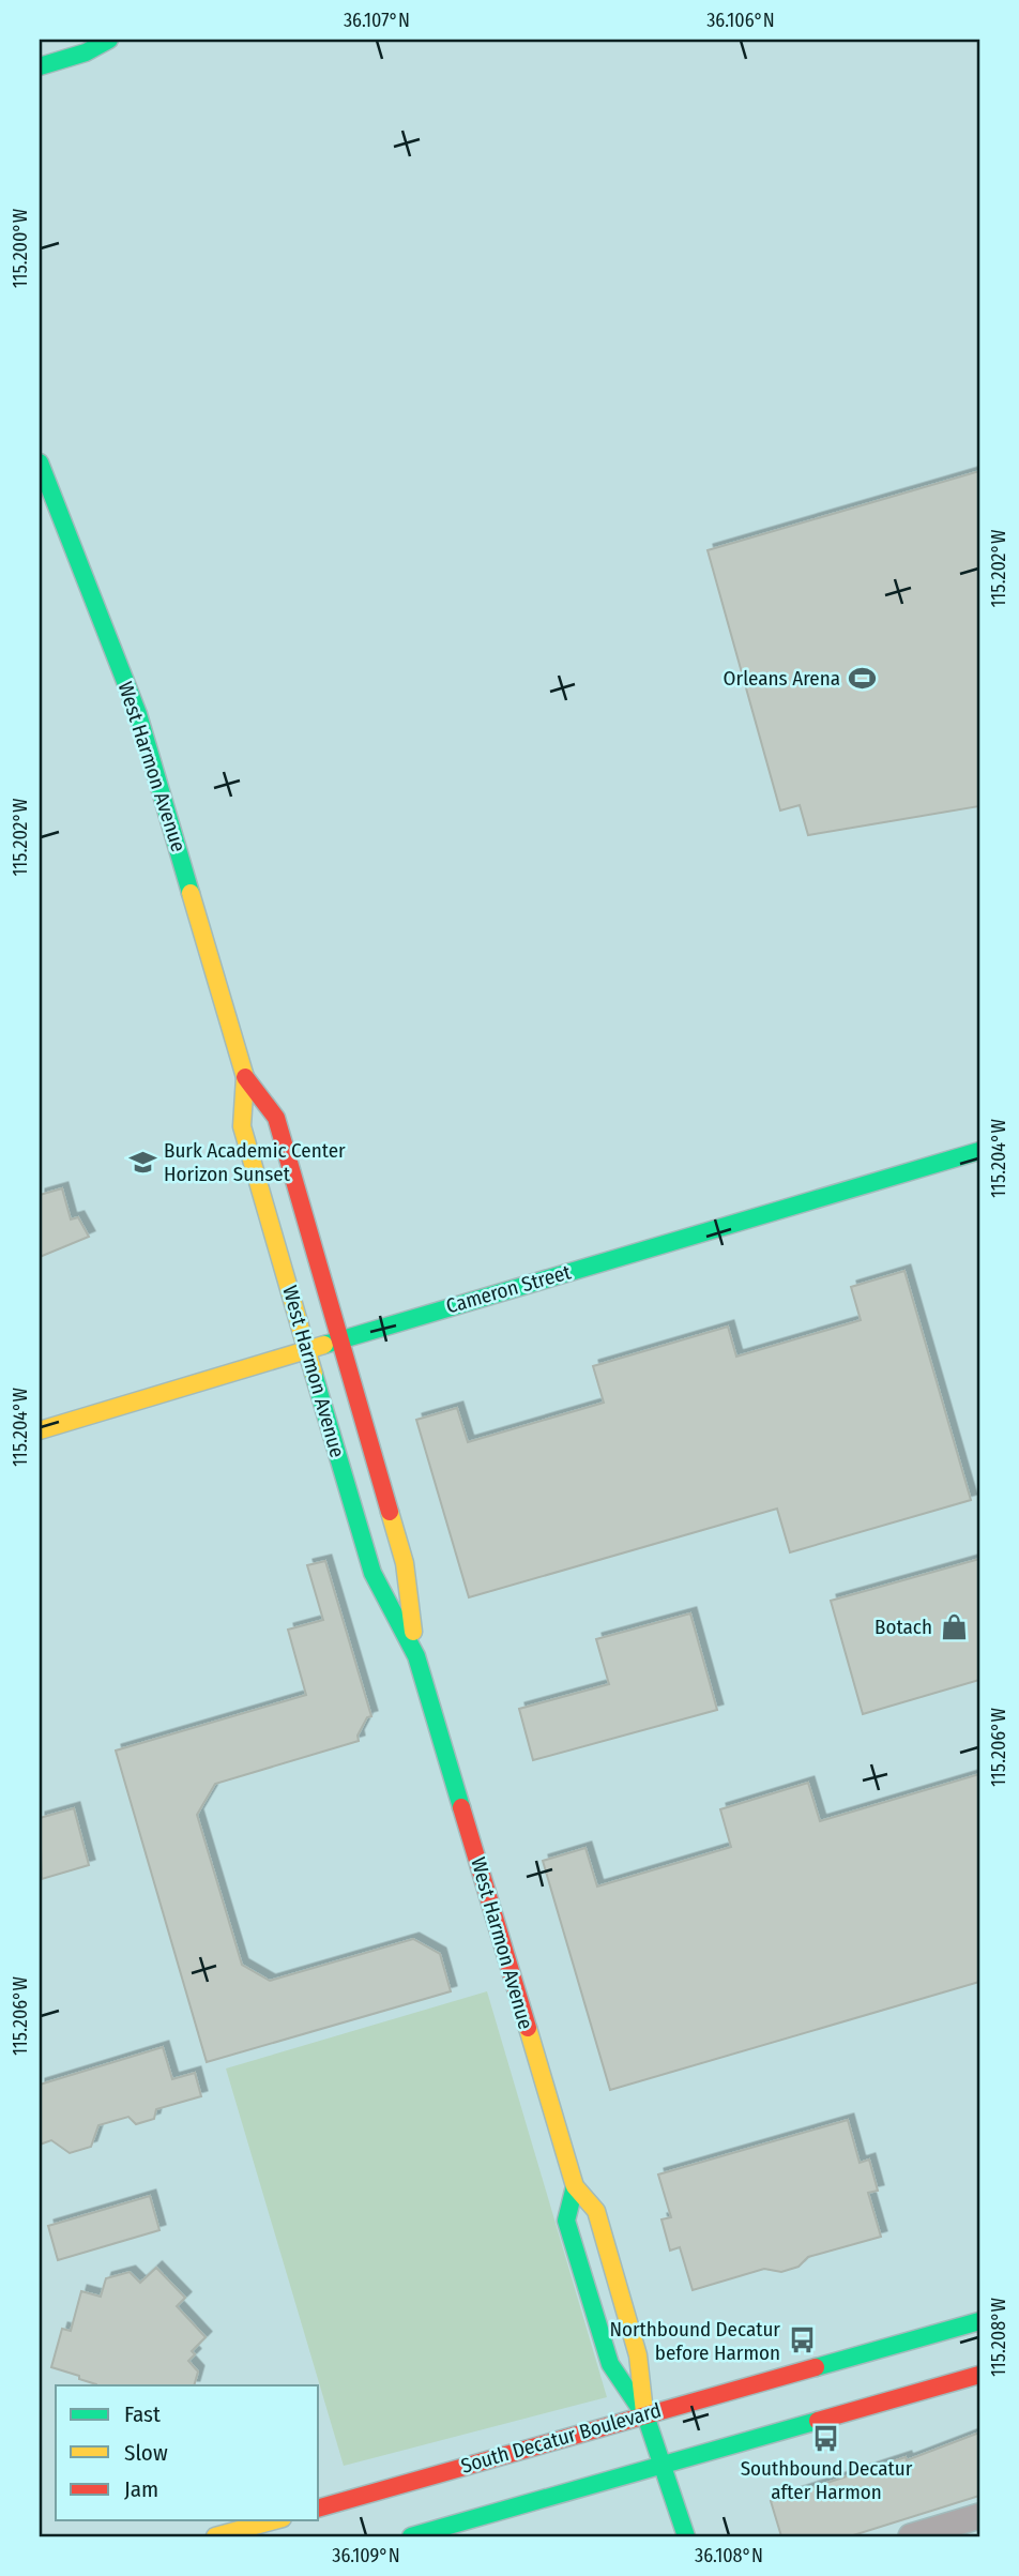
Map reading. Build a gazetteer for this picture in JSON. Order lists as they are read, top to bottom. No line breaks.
{"streets":{"main road":["West Harmon Avenue","Cameron Street","South Decatur Boulevard"]},"crossings":[["West Harmon Avenue","Cameron Street"],["West Harmon Avenue","South Decatur Boulevard"]],"places":{"sports":["Orleans Arena"],"school or university":["Burk Academic Center Horizon Sunset"],"shop":["Botach"],"bus stop":["Northbound Decatur before Harmon","Southbound Decatur after Harmon"]},"legend":["Fast","Slow","Jam"],"coordinates":["36.107°N","36.106°N","115.200°W","115.202°W","115.204°W","115.206°W","115.208°W","36.109°N","36.108°N"]}
